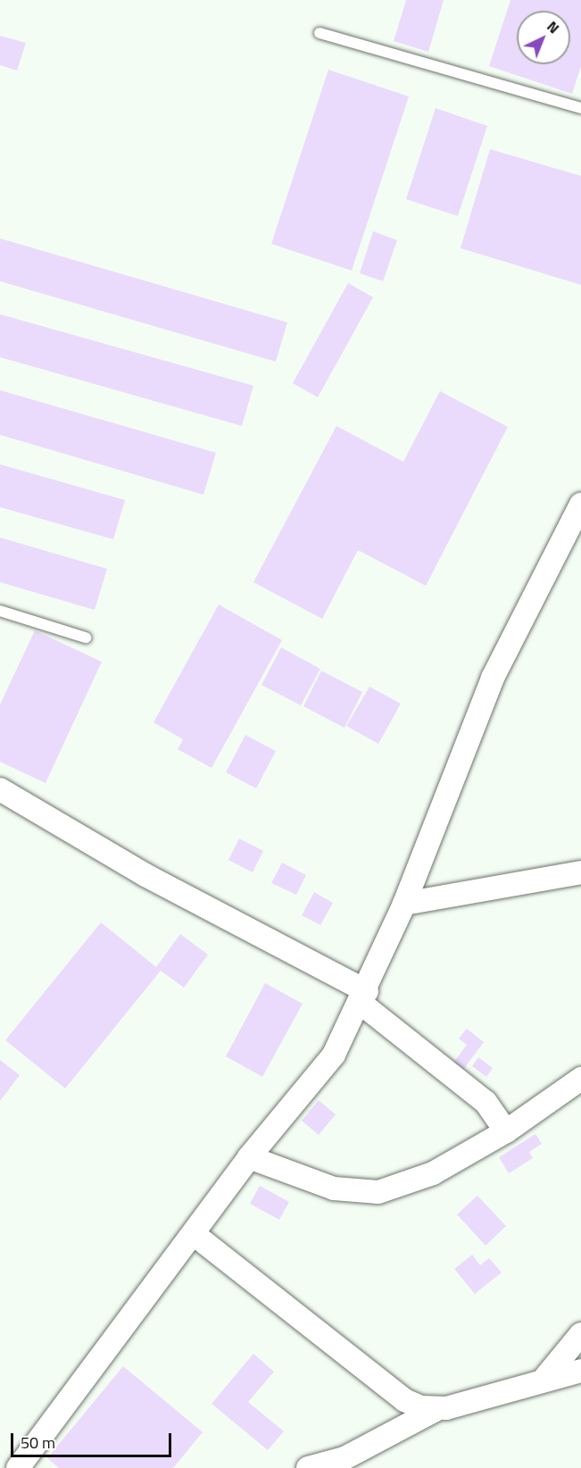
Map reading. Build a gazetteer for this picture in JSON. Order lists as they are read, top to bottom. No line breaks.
{"scale_bar":"50 m","north":"top right"}
